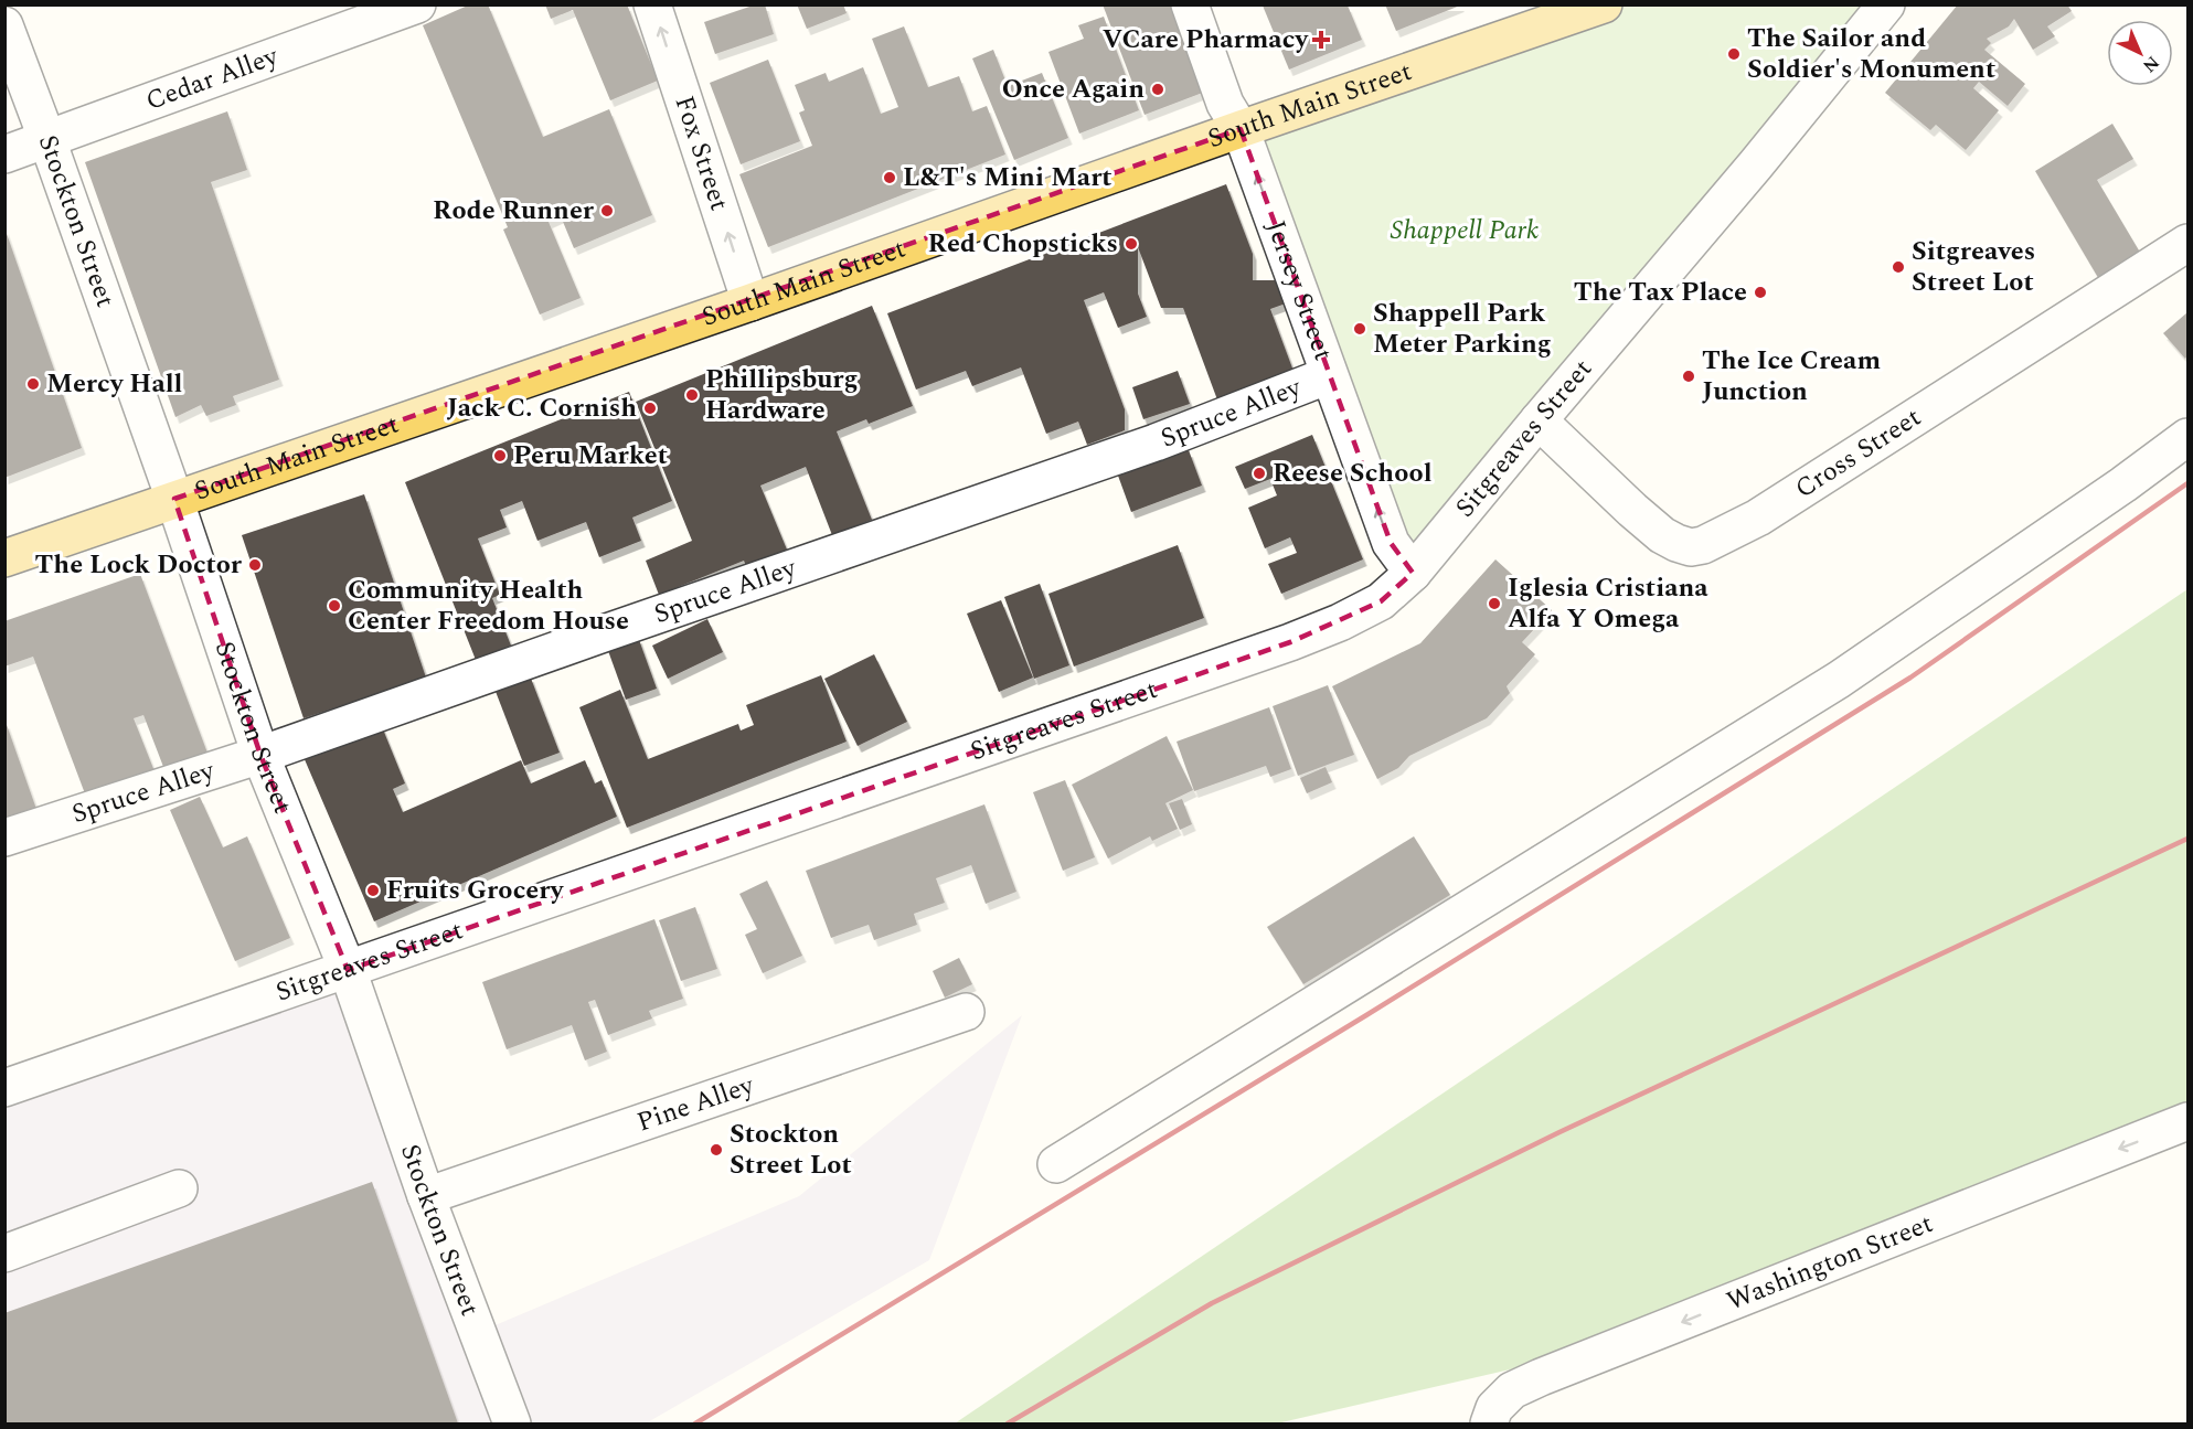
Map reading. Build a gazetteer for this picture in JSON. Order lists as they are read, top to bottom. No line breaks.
{"streets":{"main road":["South Main Street"],"street":["Cedar Alley","Fox Street","Stockton Street","Jersey Street","Spruce Alley","Sitgreaves Street","Cross Street","Pine Alley","Washington Street"]},"crossings":[["Cedar Alley","Stockton Street"],["South Main Street","Fox Street"],["South Main Street","Stockton Street"],["South Main Street","Jersey Street"],["Stockton Street","Spruce Alley"],["Stockton Street","Sitgreaves Street"],["Stockton Street","Pine Alley"],["Jersey Street","Spruce Alley"],["Jersey Street","Sitgreaves Street"],["Sitgreaves Street","Cross Street"]],"one_way":["Fox Street","Jersey Street","Washington Street"],"parks":["Shappell Park"],"places":{"health":["VCare Pharmacy"],"other":["The Sailor and Soldier's Monument","Once Again","L&T's Mini Mart","Rode Runner","Red Chopsticks","Sitgreaves Street Lot","The Tax Place","Shappell Park Meter Parking","The Ice Cream Junction","Mercy Hall","Phillipsburg Hardware","Jack C. Cornish","Peru Market","Reese School","The Lock Doctor","Iglesia Cristiana Alfa Y Omega","Community Health Center Freedom House","Fruits Grocery","Stockton Street Lot"]},"north":"bottom right"}
